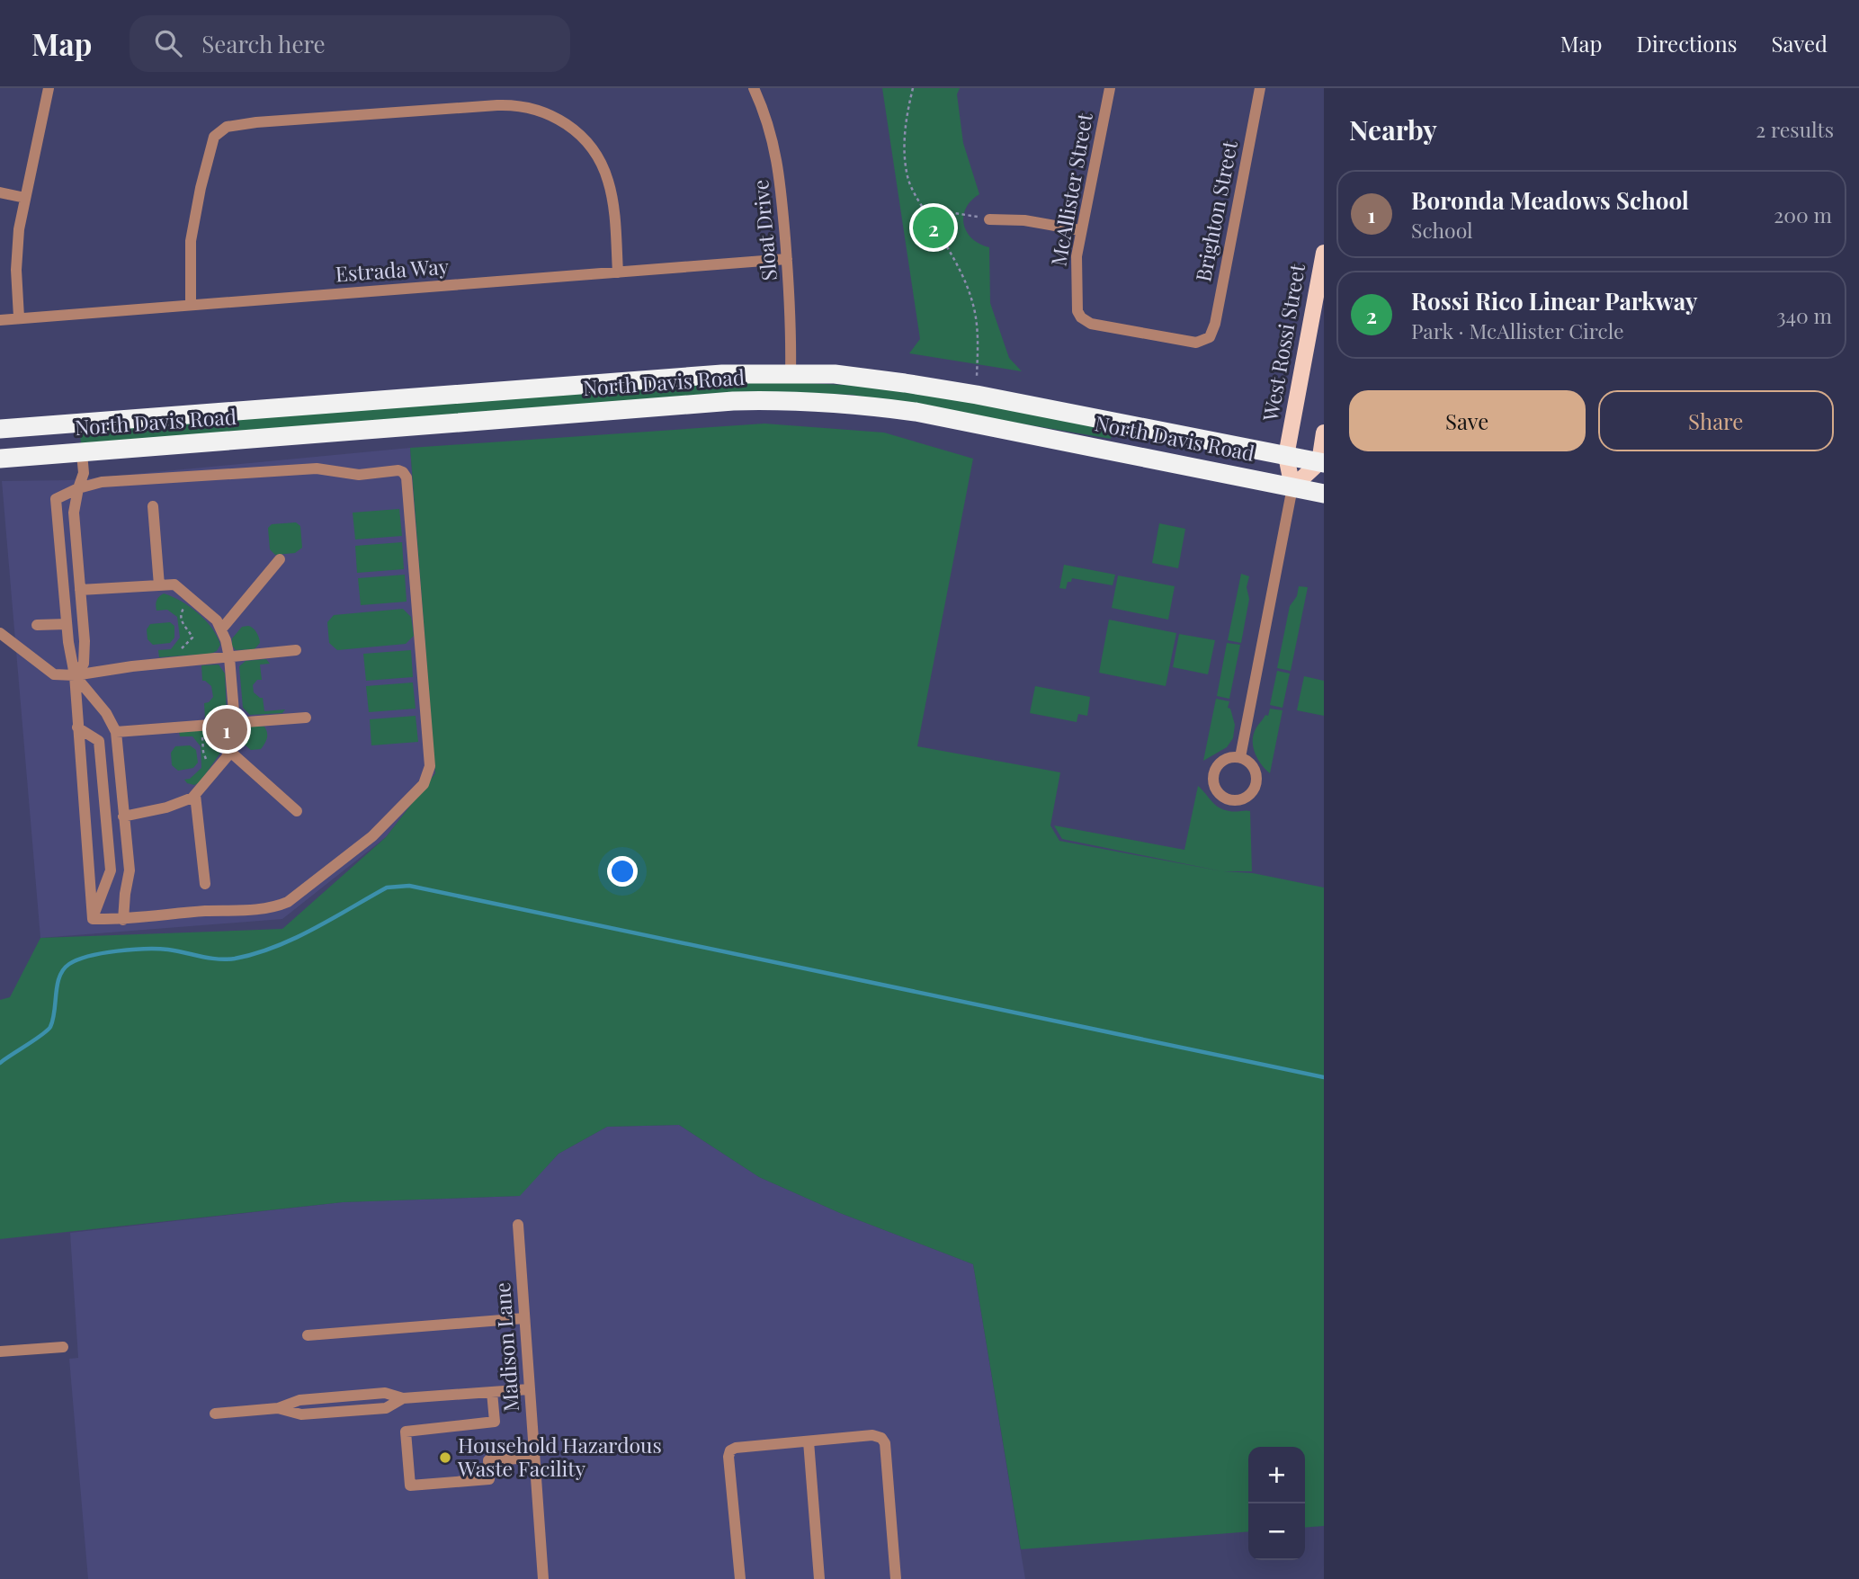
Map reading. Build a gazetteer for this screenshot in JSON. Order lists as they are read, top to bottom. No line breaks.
{"streets":{"highway":["North Davis Road"],"main road":["West Rossi Street"],"street":["McAllister Street","Brighton Street","Sloat Drive","Estrada Way","Madison Lane"]},"crossings":[["McAllister Street","Brighton Street"],["Sloat Drive","Estrada Way"],["Sloat Drive","North Davis Road"],["West Rossi Street","North Davis Road"]],"places":["Household Hazardous Waste Facility"],"page":{"header":"Map","search":"Search here","nav":["Map","Directions","Saved"],"heading":["Nearby","2 results"],"list":[{"mark":"1","name":"Boronda Meadows School","note":"School","value":"200 m"},{"mark":"2","name":"Rossi Rico Linear Parkway","note":"Park · McAllister Circle","value":"340 m"}],"pins":["2","1"],"buttons":["Save","Share"],"map_buttons":["+","−"]}}
